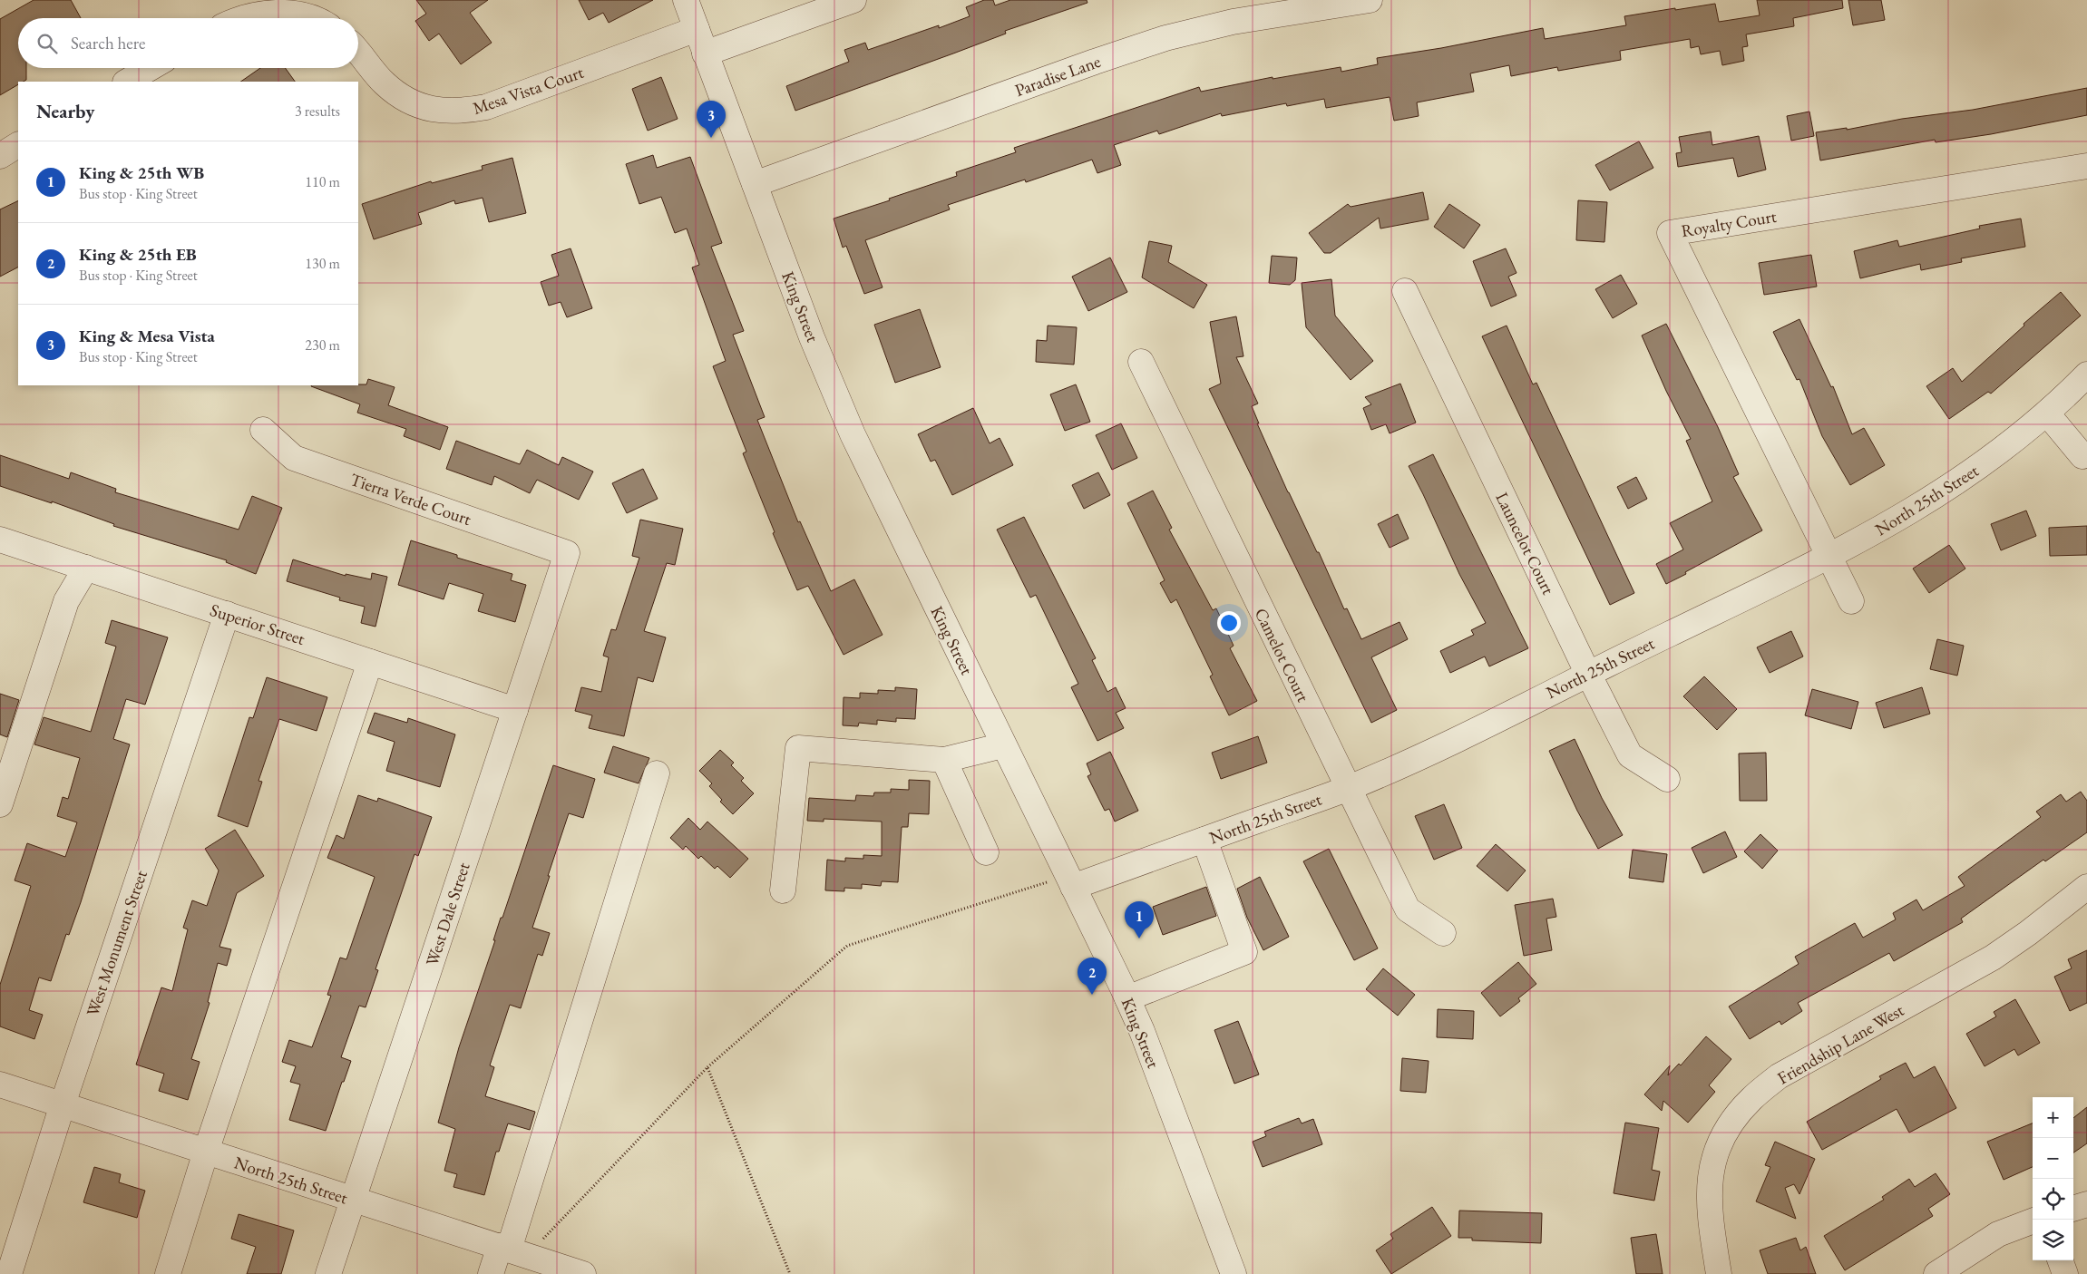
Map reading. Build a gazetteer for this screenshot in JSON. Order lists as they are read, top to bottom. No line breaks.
{"streets":{"street":["Paradise Lane","Mesa Vista Court","Royalty Court","King Street","Tierra Verde Court","North 25th Street","Launcelot Court","Superior Street","Camelot Court","West Dale Street","West Monument Street","Friendship Lane West"]},"crossings":[["Paradise Lane","King Street"],["Mesa Vista Court","King Street"],["Royalty Court","North 25th Street"],["King Street","North 25th Street"],["Tierra Verde Court","West Dale Street"],["North 25th Street","Launcelot Court"],["North 25th Street","Camelot Court"],["North 25th Street","West Dale Street"],["North 25th Street","West Monument Street"],["Superior Street","West Dale Street"],["Superior Street","West Monument Street"]],"page":{"search":"Search here","heading":["Nearby","3 results"],"pins":["3","1","2"],"list":[{"mark":"1","name":"King & 25th WB","note":"Bus stop · King Street","value":"110 m"},{"mark":"2","name":"King & 25th EB","note":"Bus stop · King Street","value":"130 m"},{"mark":"3","name":"King & Mesa Vista","note":"Bus stop · King Street","value":"230 m"}],"map_buttons":["+","−"]}}
